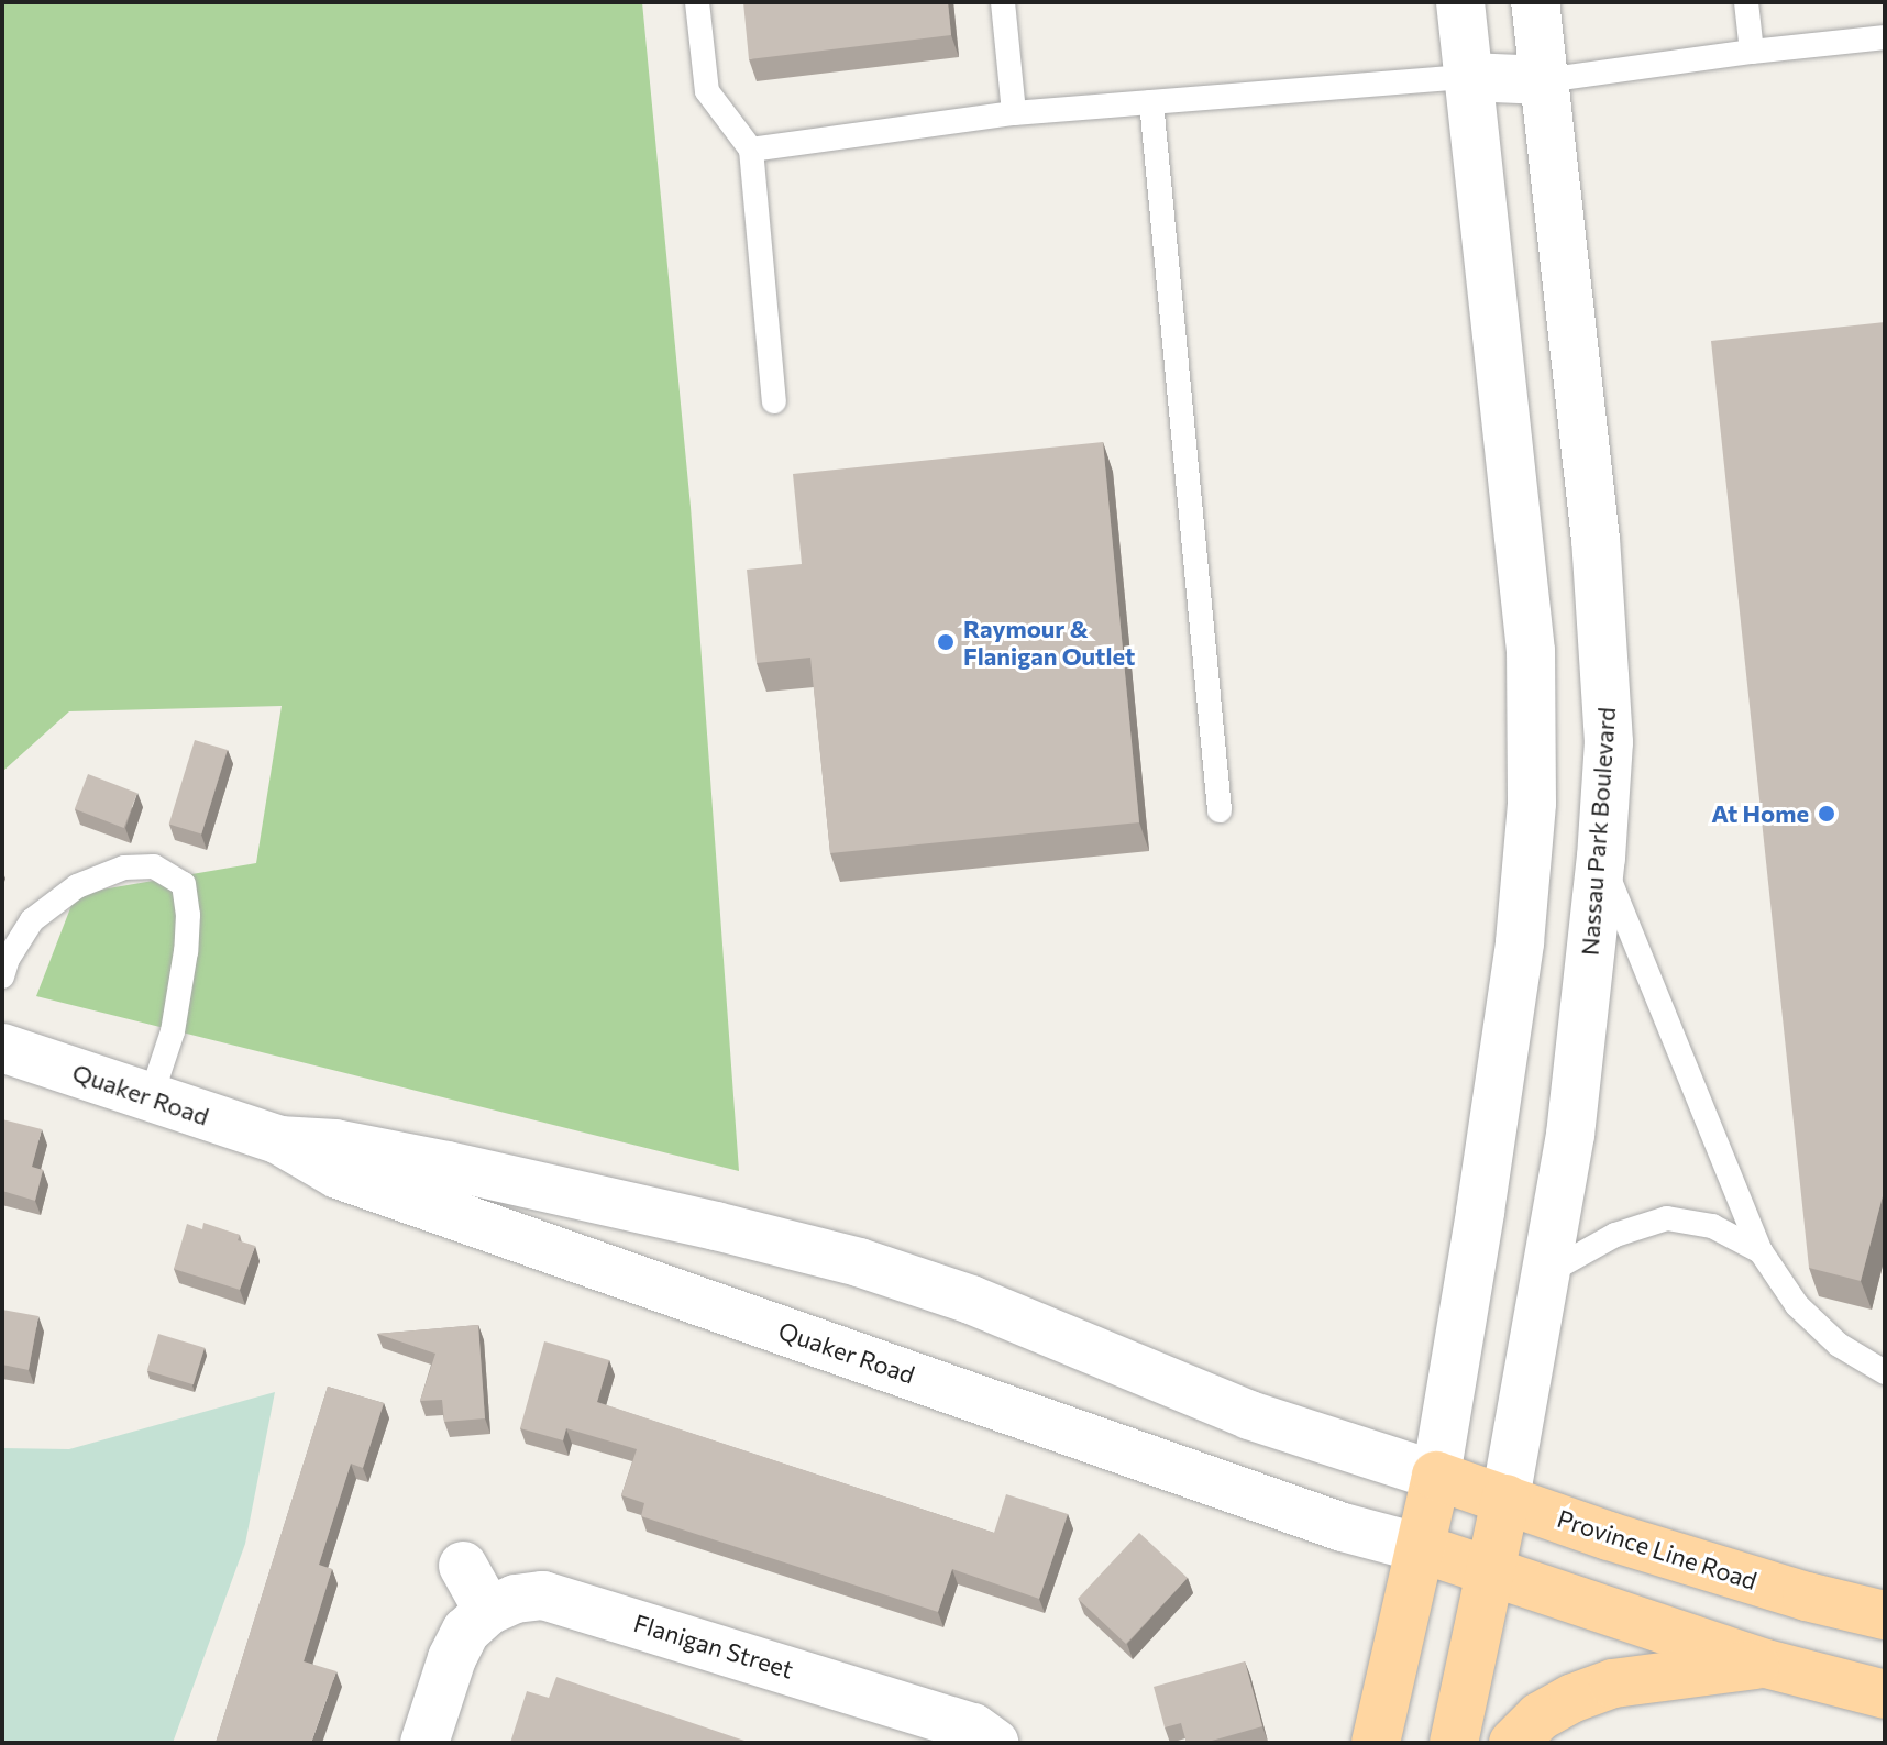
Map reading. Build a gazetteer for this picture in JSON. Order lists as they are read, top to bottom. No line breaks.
{"streets":{"main road":["Province Line Road"],"street":["Nassau Park Boulevard","Quaker Road","Flanigan Street"]},"crossings":[["Nassau Park Boulevard","Province Line Road"],["Quaker Road","Province Line Road"]],"places":["Raymour & Flanigan Outlet","At Home"]}
